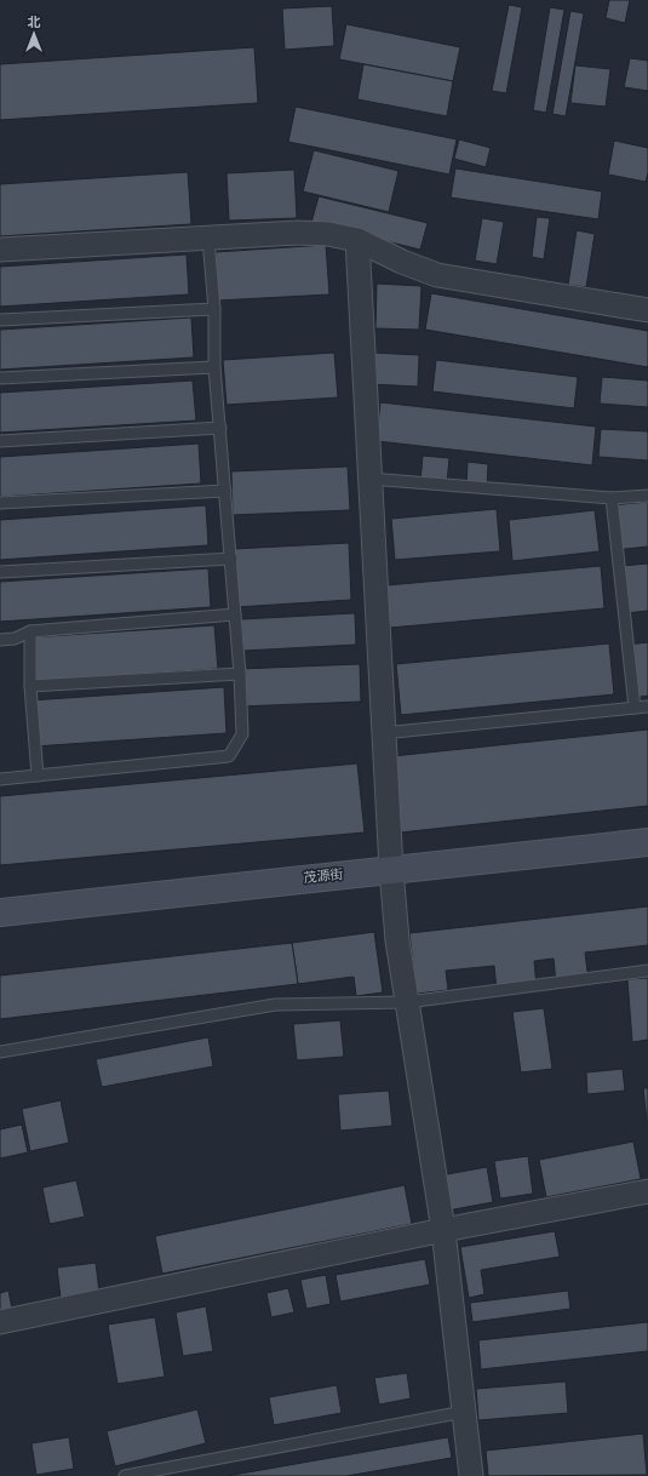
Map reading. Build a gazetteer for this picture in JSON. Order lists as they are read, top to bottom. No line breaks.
{"streets":{"main road":["茂源街"]},"north":"top"}
